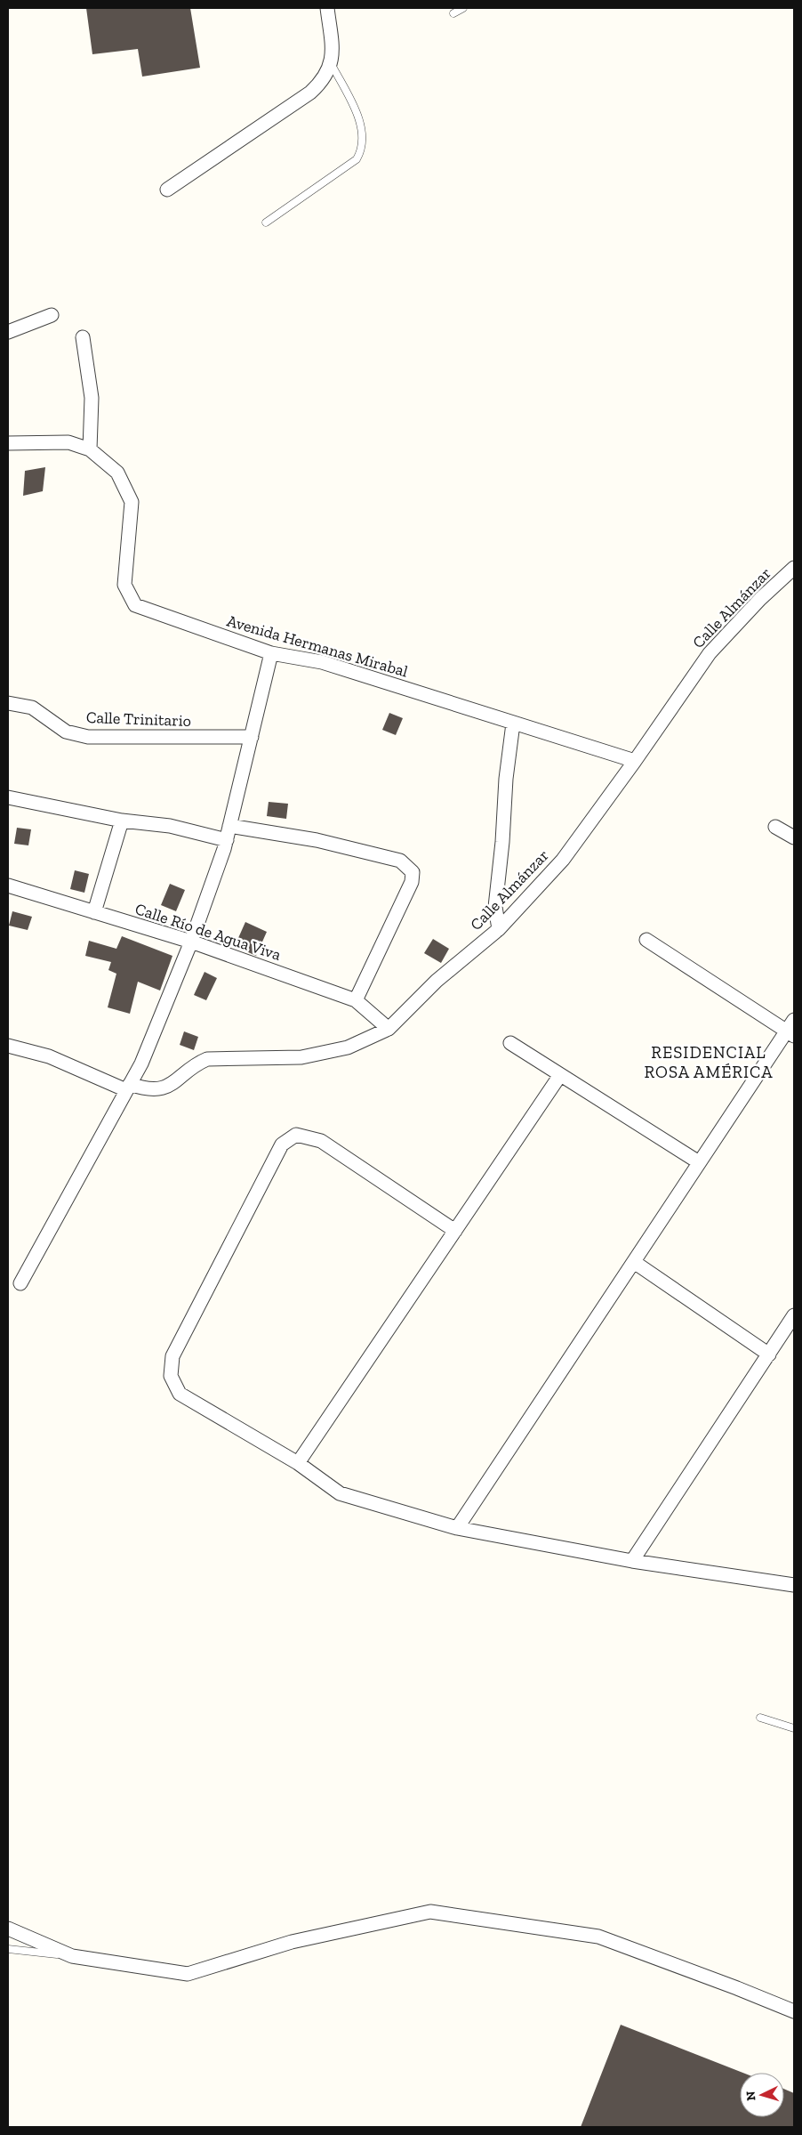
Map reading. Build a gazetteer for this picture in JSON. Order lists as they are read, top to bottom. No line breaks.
{"streets":{"street":["Calle Almánzar","Avenida Hermanas Mirabal","Calle Trinitario","Calle Río de Agua Viva"]},"crossings":[["Calle Almánzar","Avenida Hermanas Mirabal"],["Calle Almánzar","Calle Río de Agua Viva"]],"districts":["RESIDENCIAL ROSA AMÉRICA"],"north":"left"}
